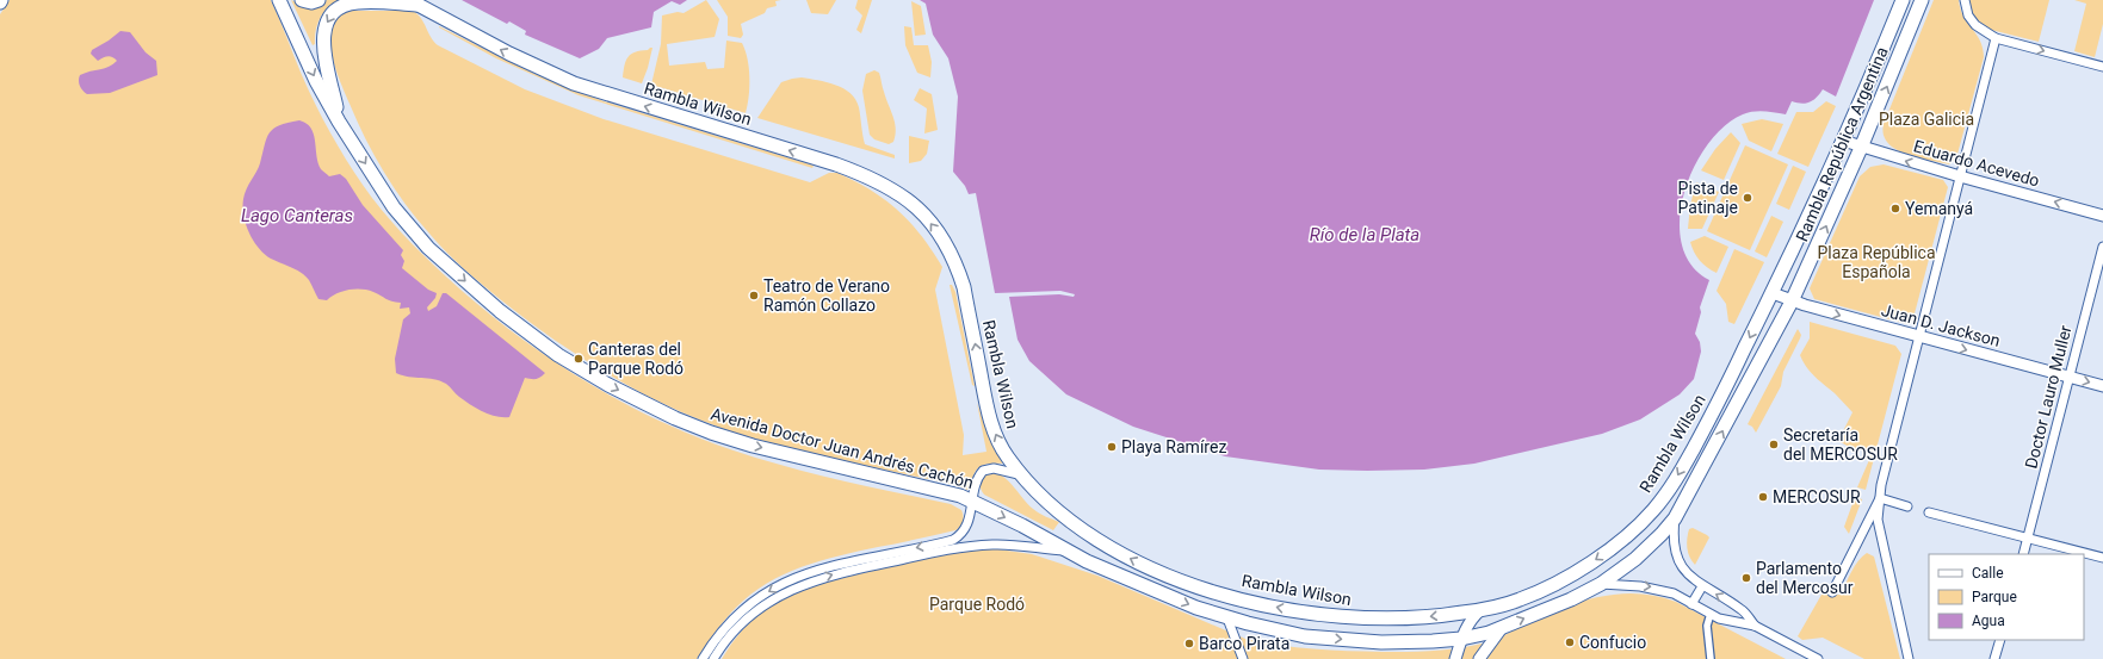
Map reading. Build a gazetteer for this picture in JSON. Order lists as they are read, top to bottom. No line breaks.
{"streets":{"main road":["Rambla Wilson","Rambla República Argentina","Avenida Doctor Juan Andrés Cachón"],"street":["Eduardo Acevedo","Juan D. Jackson","Doctor Lauro Muller"]},"crossings":[["Rambla Wilson","Rambla República Argentina"],["Rambla Wilson","Juan D. Jackson"],["Rambla República Argentina","Eduardo Acevedo"],["Rambla República Argentina","Juan D. Jackson"],["Juan D. Jackson","Doctor Lauro Muller"]],"one_way":["Eduardo Acevedo","Juan D. Jackson","Avenida Doctor Juan Andrés Cachón"],"water":["Lago Canteras","Río de la Plata"],"parks":["Plaza Galicia","Plaza República Española","Parque Rodó"],"places":["Pista de Patinaje","Yemanyá","Teatro de Verano Ramón Collazo","Canteras del Parque Rodó","Secretaría del MERCOSUR","Playa Ramírez","MERCOSUR","Parlamento del Mercosur","Confucio","Barco Pirata"],"legend":["Calle","Parque","Agua"]}
